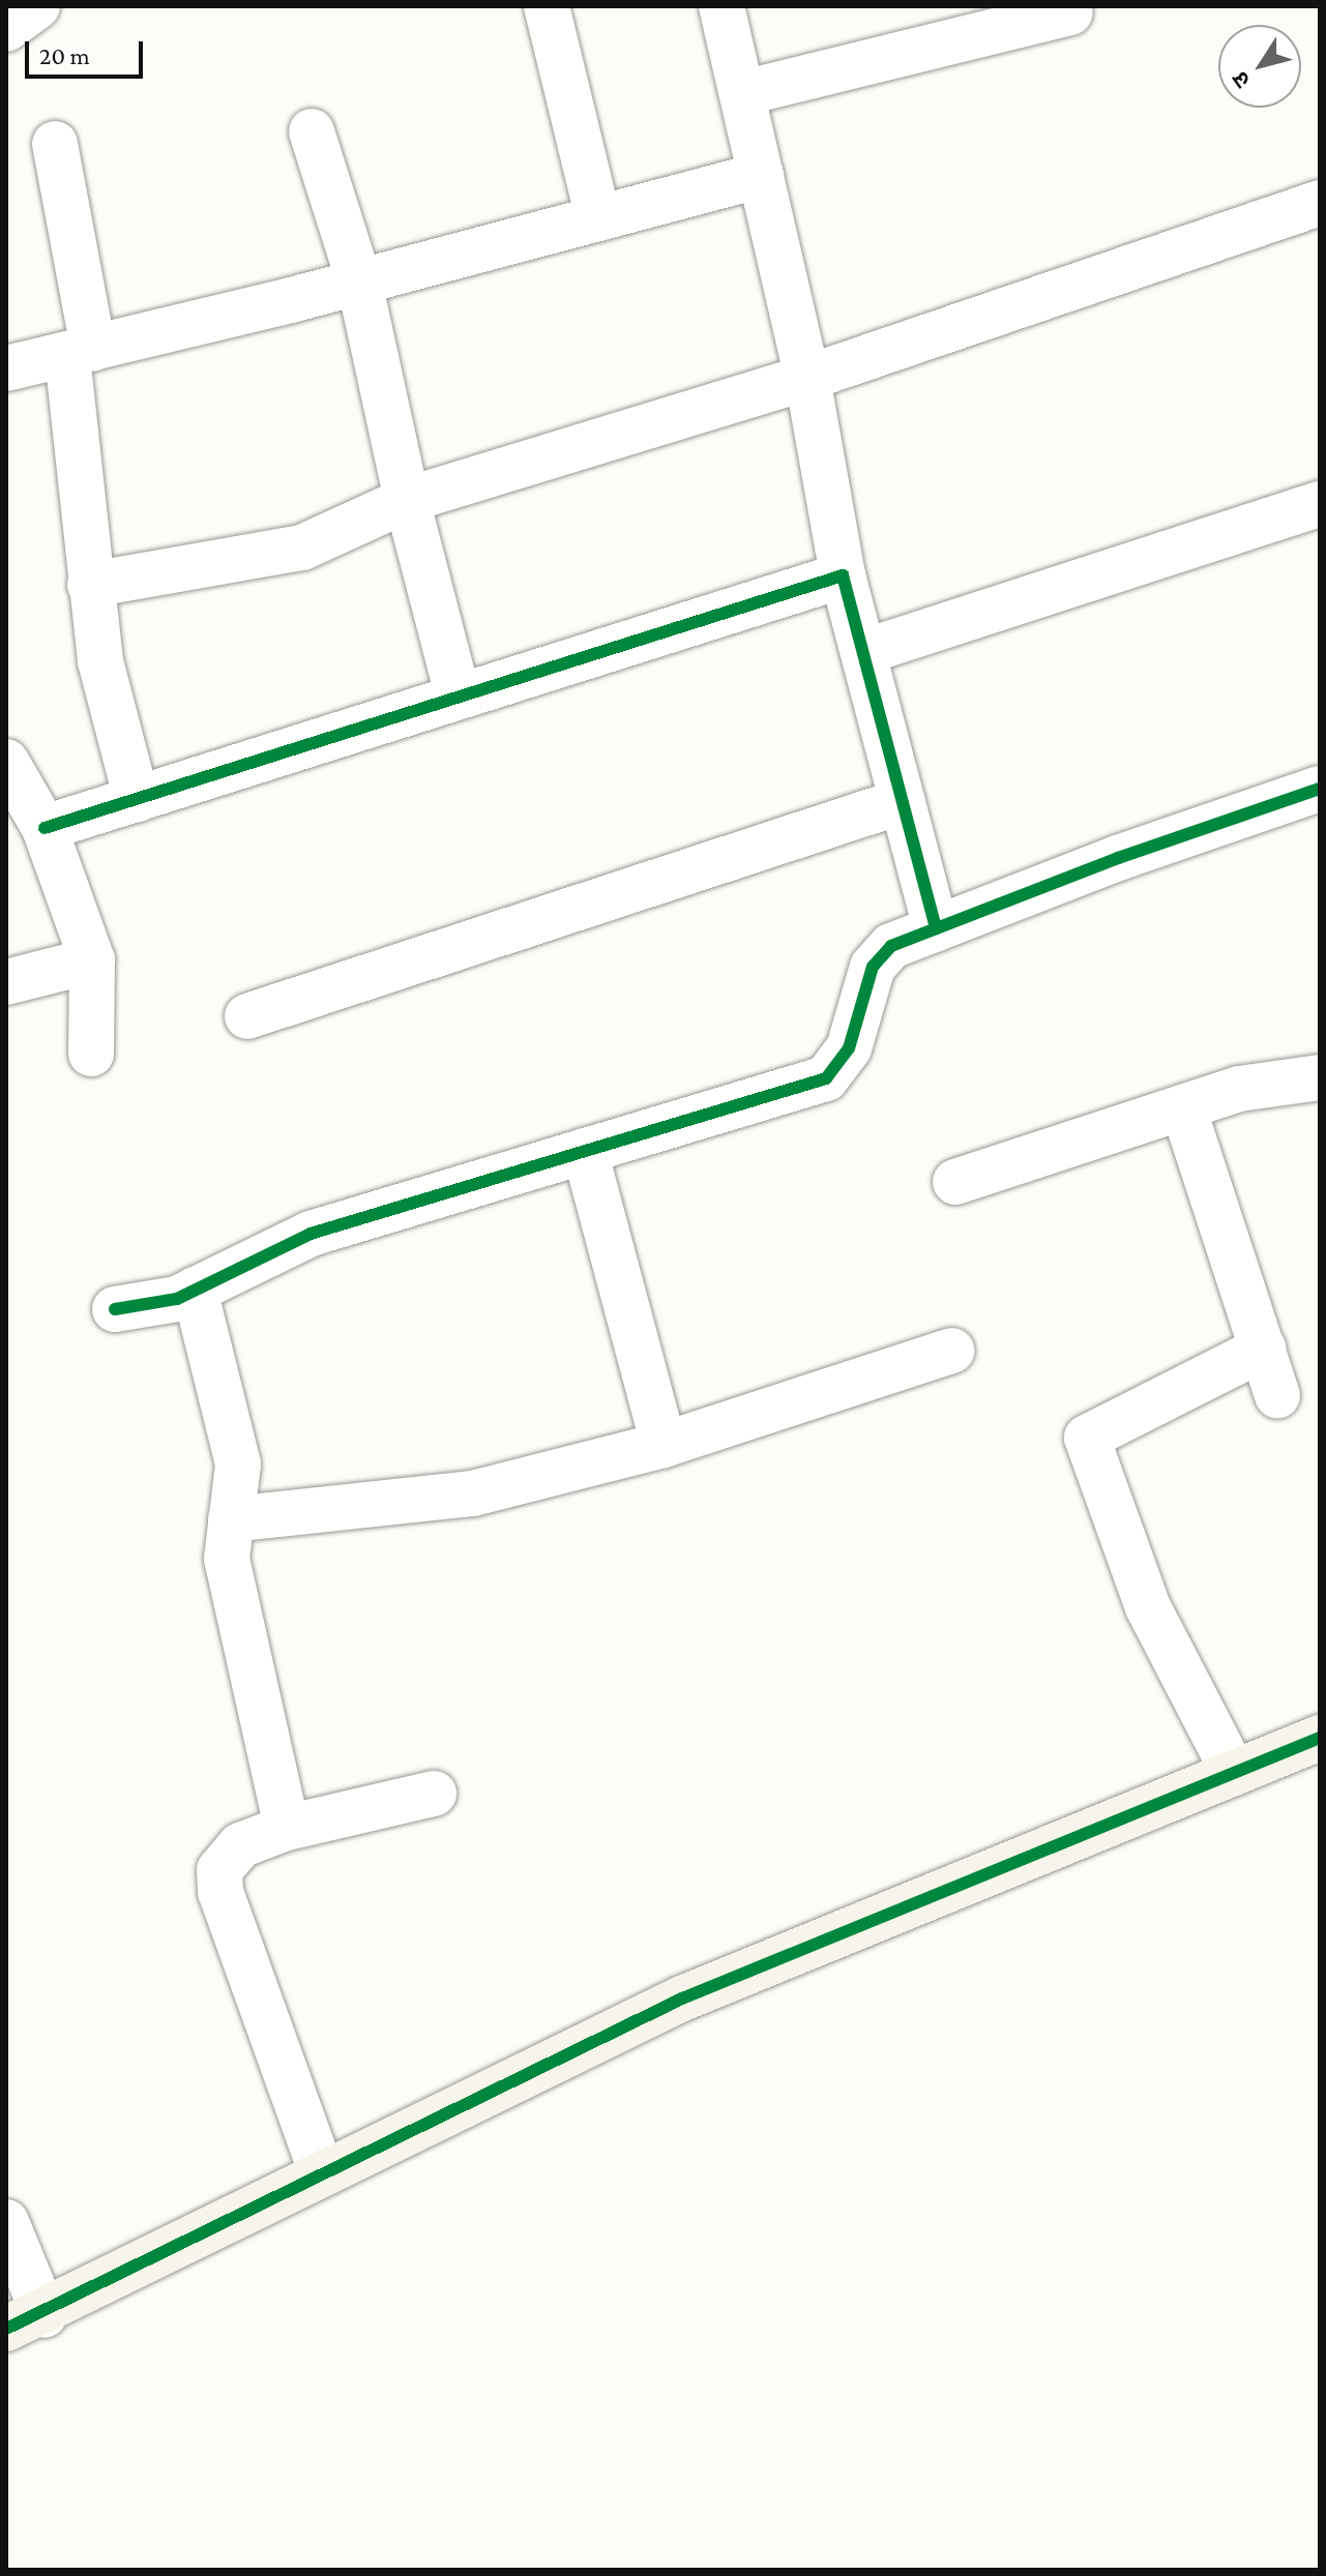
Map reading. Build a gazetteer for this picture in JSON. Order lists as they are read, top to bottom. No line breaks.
{"scale_bar":"20 m","north":"bottom left"}
